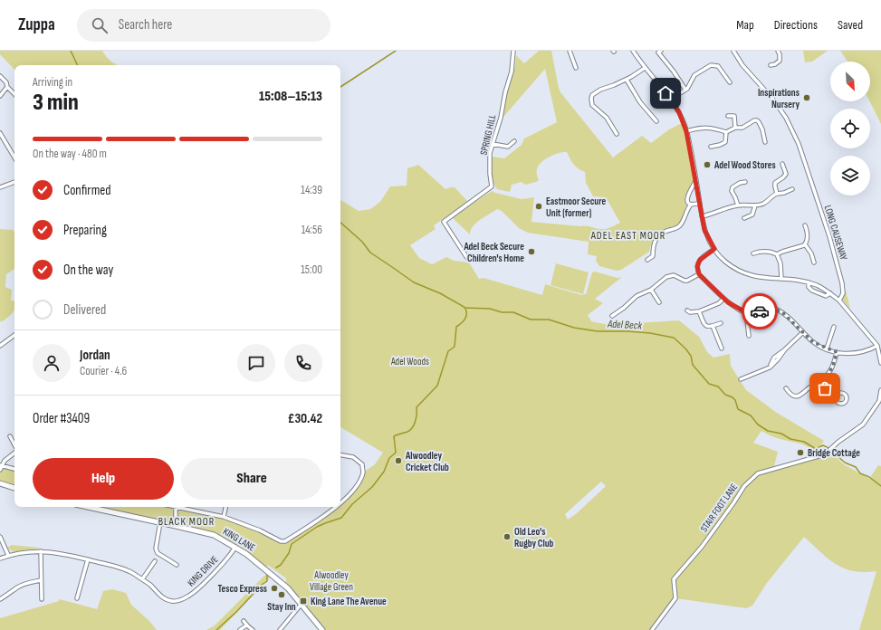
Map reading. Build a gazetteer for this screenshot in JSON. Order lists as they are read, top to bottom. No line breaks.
{"streets":{"street":["SPRING HILL","LONG CAUSEWAY","STAIR FOOT LANE","KING LANE","KING DRIVE"]},"crossings":[["KING LANE","KING DRIVE"]],"districts":["ADEL EAST MOOR","BLACK MOOR"],"water":["Adel Beck"],"parks":["Adel Woods","Alwoodley Village Green"],"places":{"other":["Inspirations Nursery","Adel Wood Stores","Eastmoor Secure Unit (former)","Adel Beck Secure Children's Home","Bridge Cottage","Alwoodley Cricket Club","Old Leo's Rugby Club","Tesco Express","Stay Inn"],"transit":["King Lane The Avenue"]},"north":"bottom right","page":{"header":"Zuppa","search":"Search here","nav":["Map","Directions","Saved"],"heading":["3 min","Arriving in","15:08–15:13"],"panel":["Jordan","Courier · 4.6","Order #3409","£30.42"],"bar":"On the way · 480 m","list":[["Confirmed","14:39"],["Preparing","14:56"],["On the way","15:00"],"Delivered"],"buttons":["Help","Share"]}}
